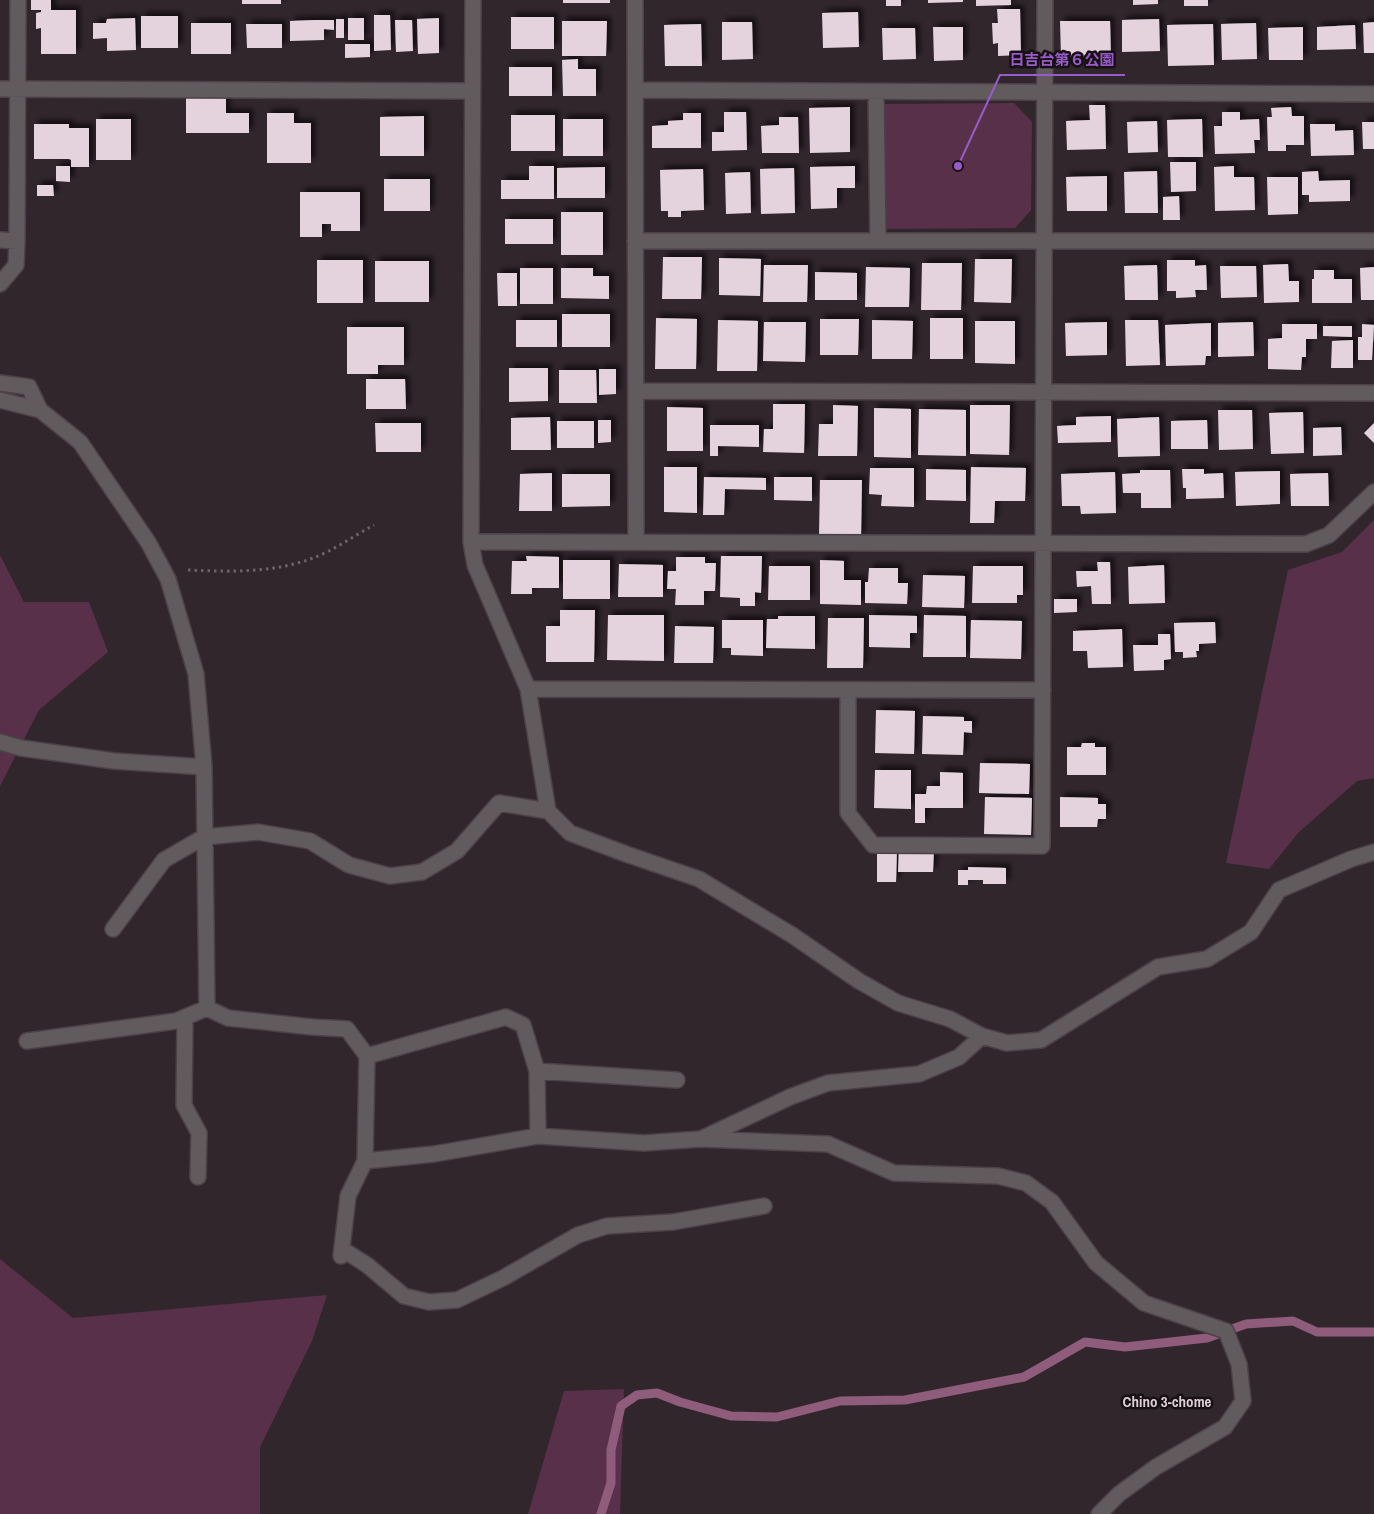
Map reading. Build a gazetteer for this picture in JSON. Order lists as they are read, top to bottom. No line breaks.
{"districts":["Chino 3-chome"],"places":["日吉台第６公園"]}
